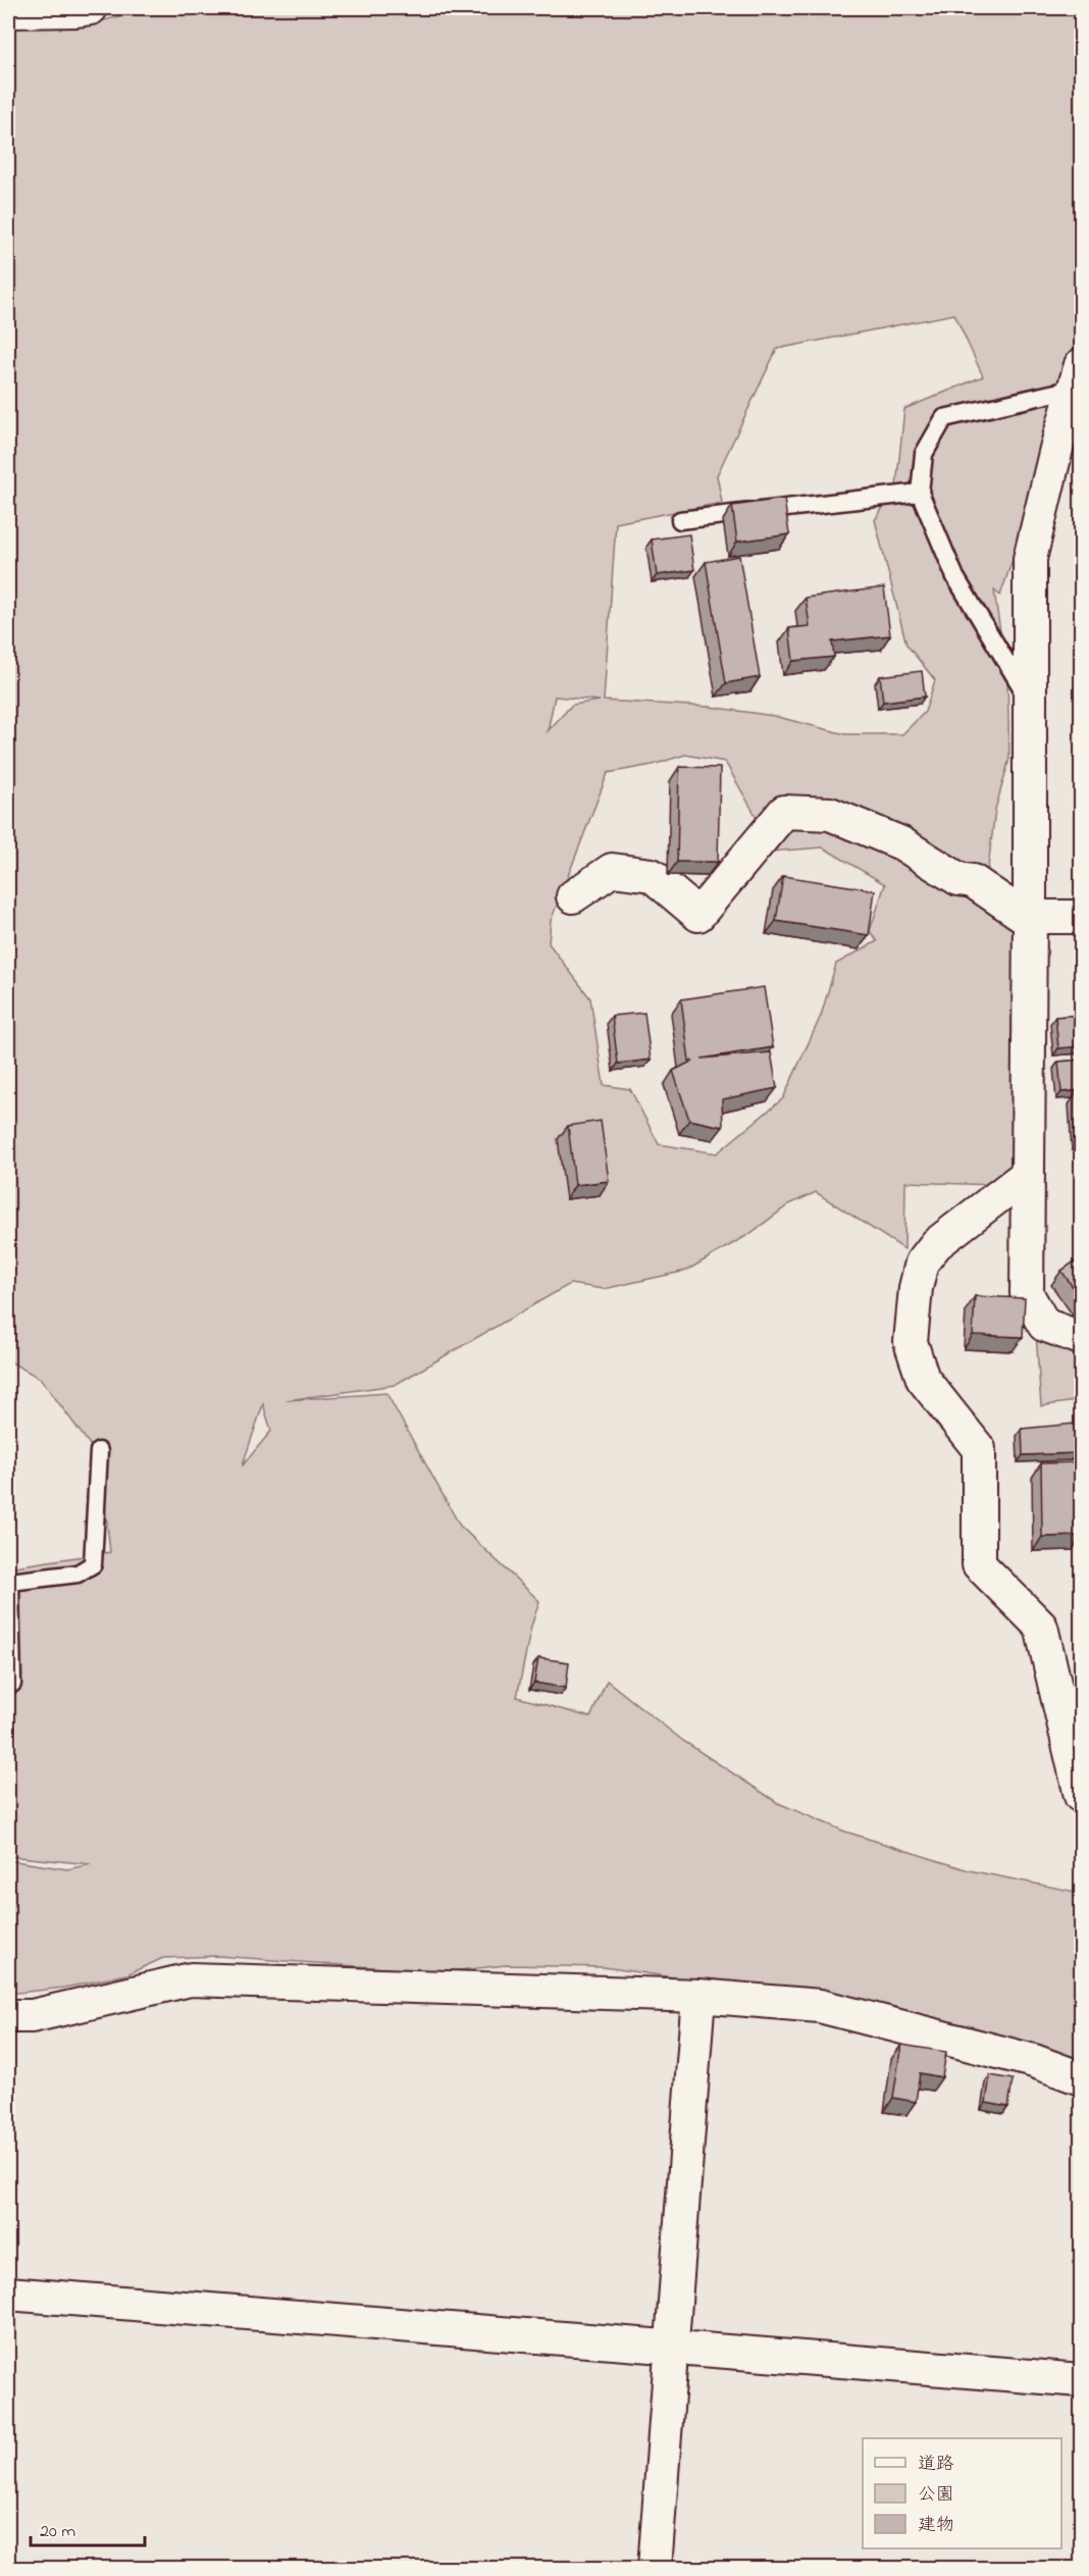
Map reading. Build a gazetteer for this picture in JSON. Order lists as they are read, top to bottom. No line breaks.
{"legend":["道路","公園","建物"],"scale_bar":"20 m"}
